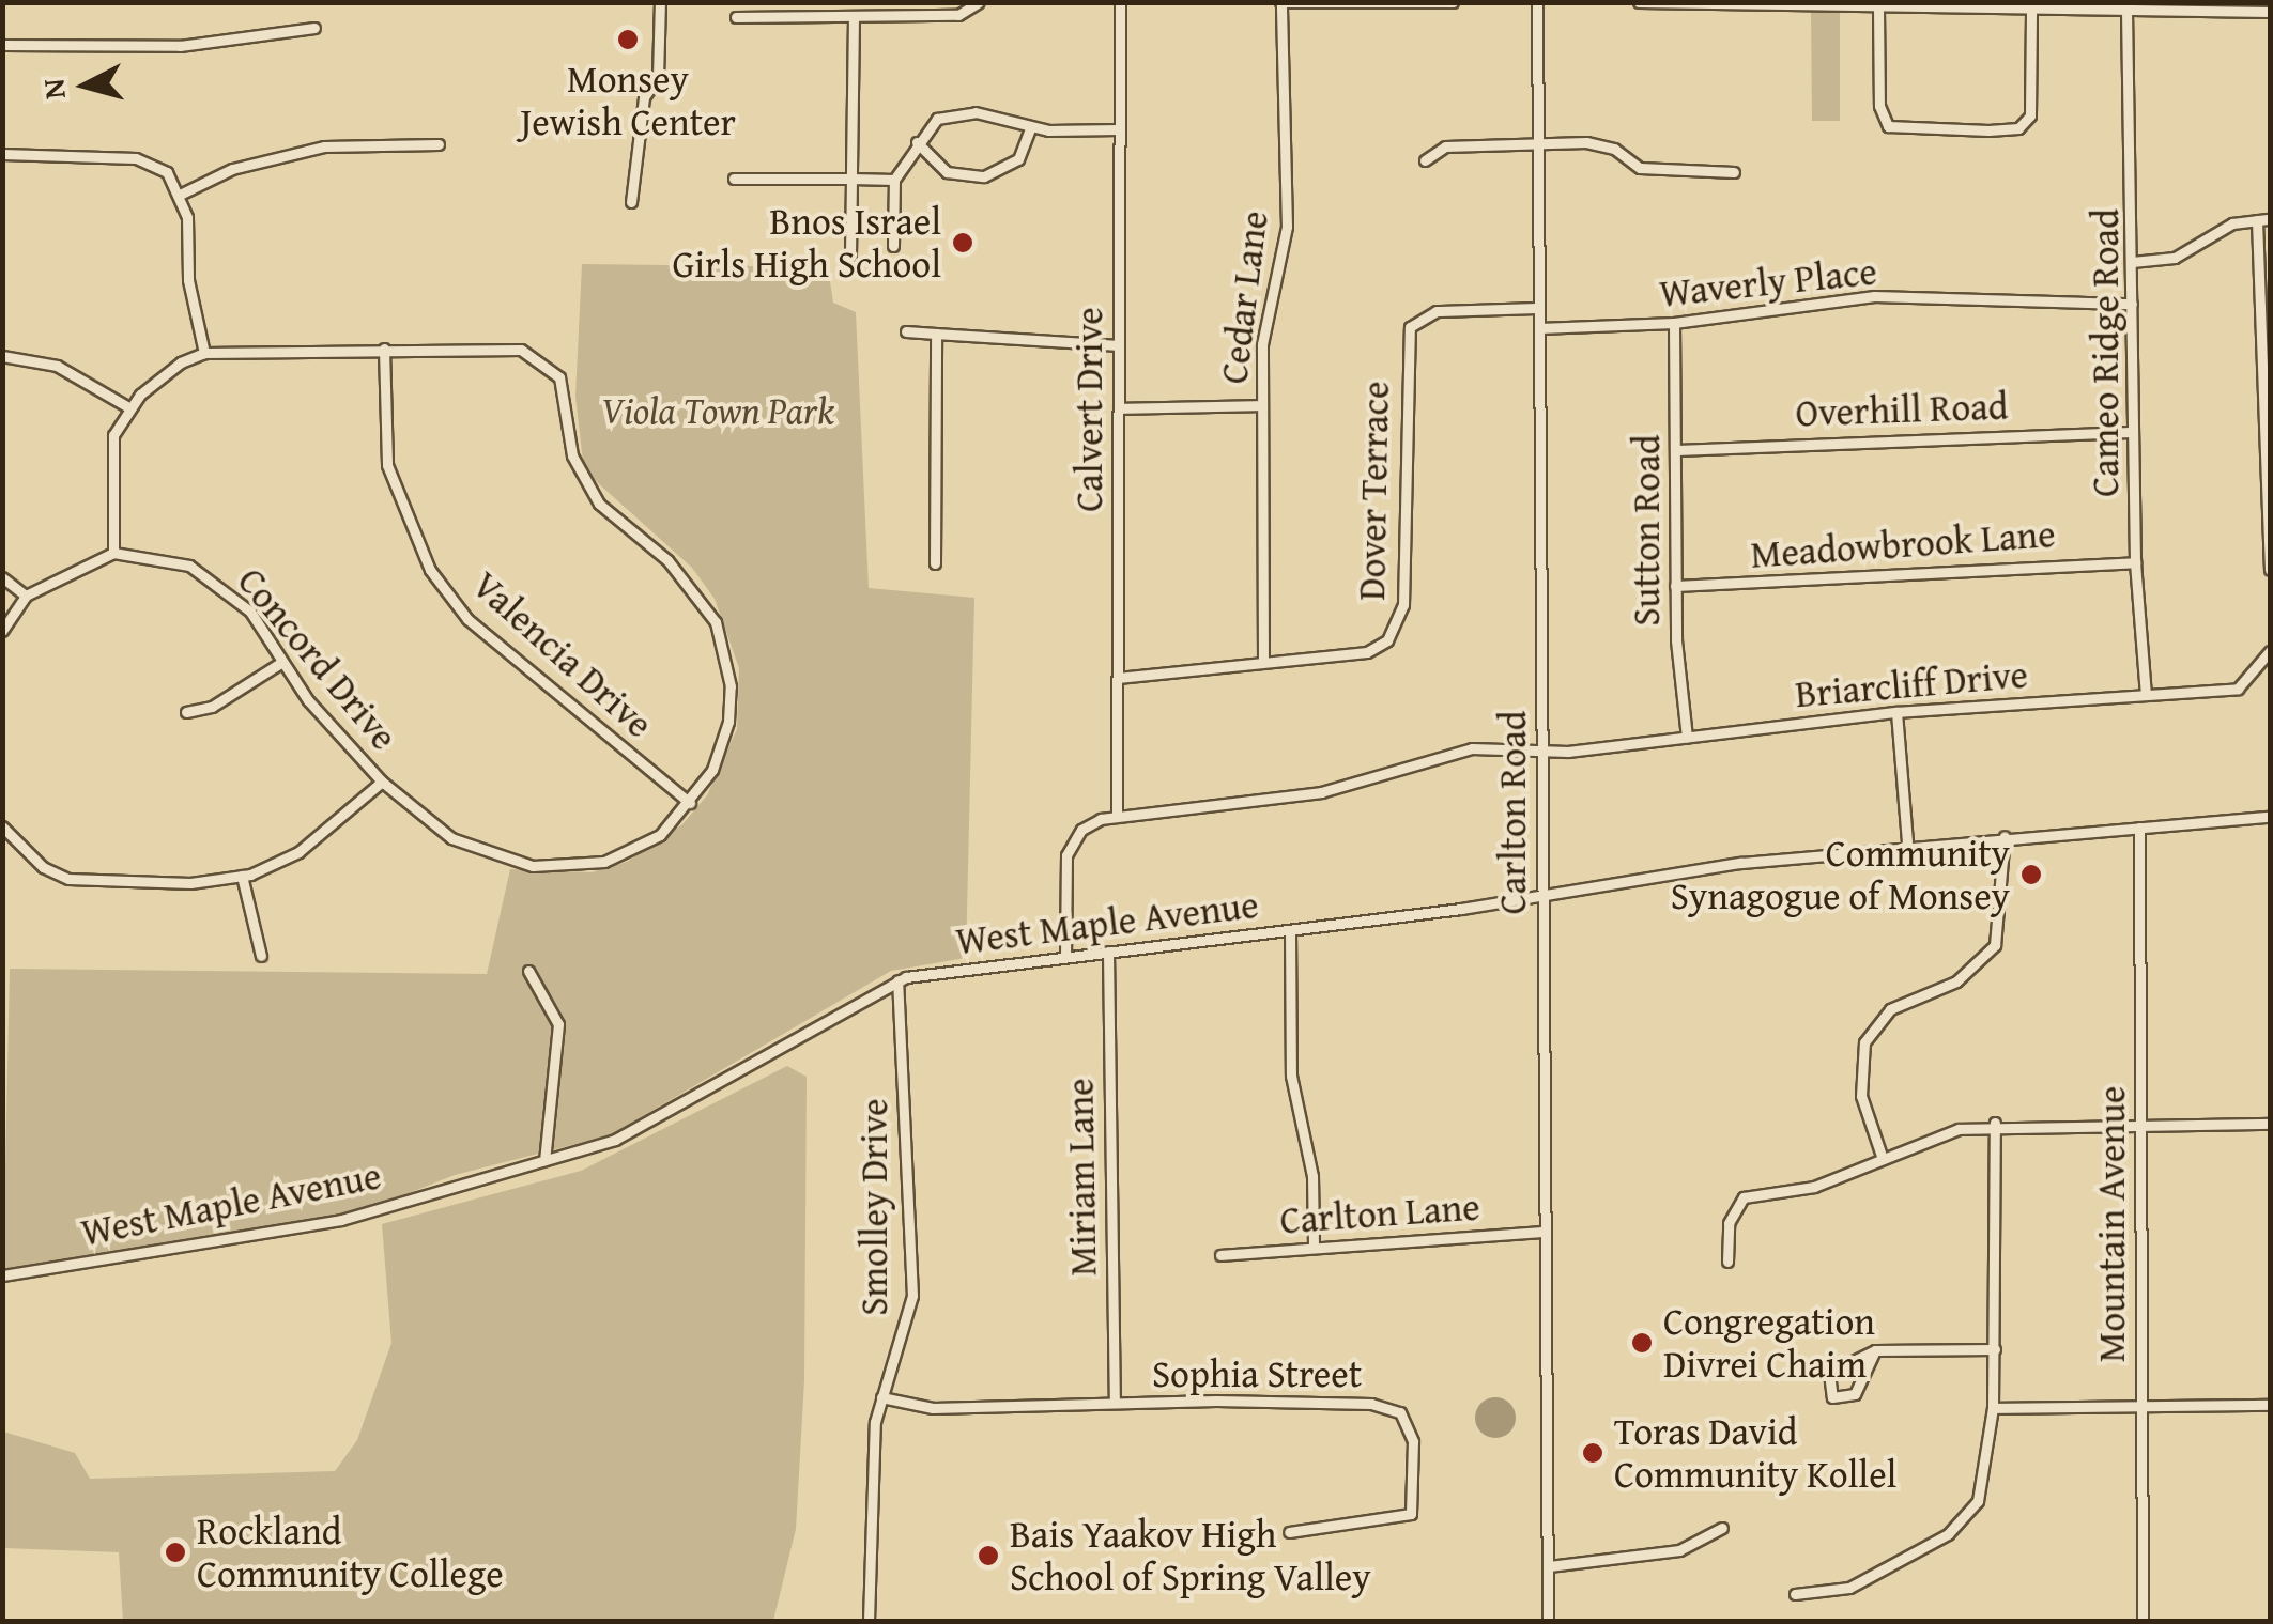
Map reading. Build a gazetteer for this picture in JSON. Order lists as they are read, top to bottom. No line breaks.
{"streets":{"street":["Waverly Place","Cedar Lane","Cameo Ridge Road","Calvert Drive","Overhill Road","Dover Terrace","Sutton Road","Meadowbrook Lane","Valencia Drive","Concord Drive","Briarcliff Drive","Carlton Road","West Maple Avenue","Miriam Lane","Smolley Drive","Carlton Lane","Mountain Avenue","Sophia Street"]},"crossings":[["Waverly Place","Cameo Ridge Road"],["Waverly Place","Sutton Road"],["Waverly Place","Carlton Road"],["Cedar Lane","Dover Terrace"],["Cameo Ridge Road","Overhill Road"],["Cameo Ridge Road","Meadowbrook Lane"],["Cameo Ridge Road","Briarcliff Drive"],["Calvert Drive","Dover Terrace"],["Calvert Drive","Briarcliff Drive"],["Overhill Road","Sutton Road"],["Dover Terrace","Carlton Road"],["Sutton Road","Meadowbrook Lane"],["Sutton Road","Briarcliff Drive"],["Valencia Drive","Concord Drive"],["Briarcliff Drive","Carlton Road"],["Carlton Road","West Maple Avenue"],["Carlton Road","Carlton Lane"],["West Maple Avenue","Miriam Lane"],["West Maple Avenue","Smolley Drive"],["West Maple Avenue","Mountain Avenue"],["Miriam Lane","Sophia Street"],["Smolley Drive","Sophia Street"]],"parks":["Viola Town Park"],"places":["Monsey Jewish Center","Bnos Israel Girls High School","Community Synagogue of Monsey","Congregation Divrei Chaim","Toras David Community Kollel","Rockland Community College","Bais Yaakov High School of Spring Valley"],"north":"left"}
